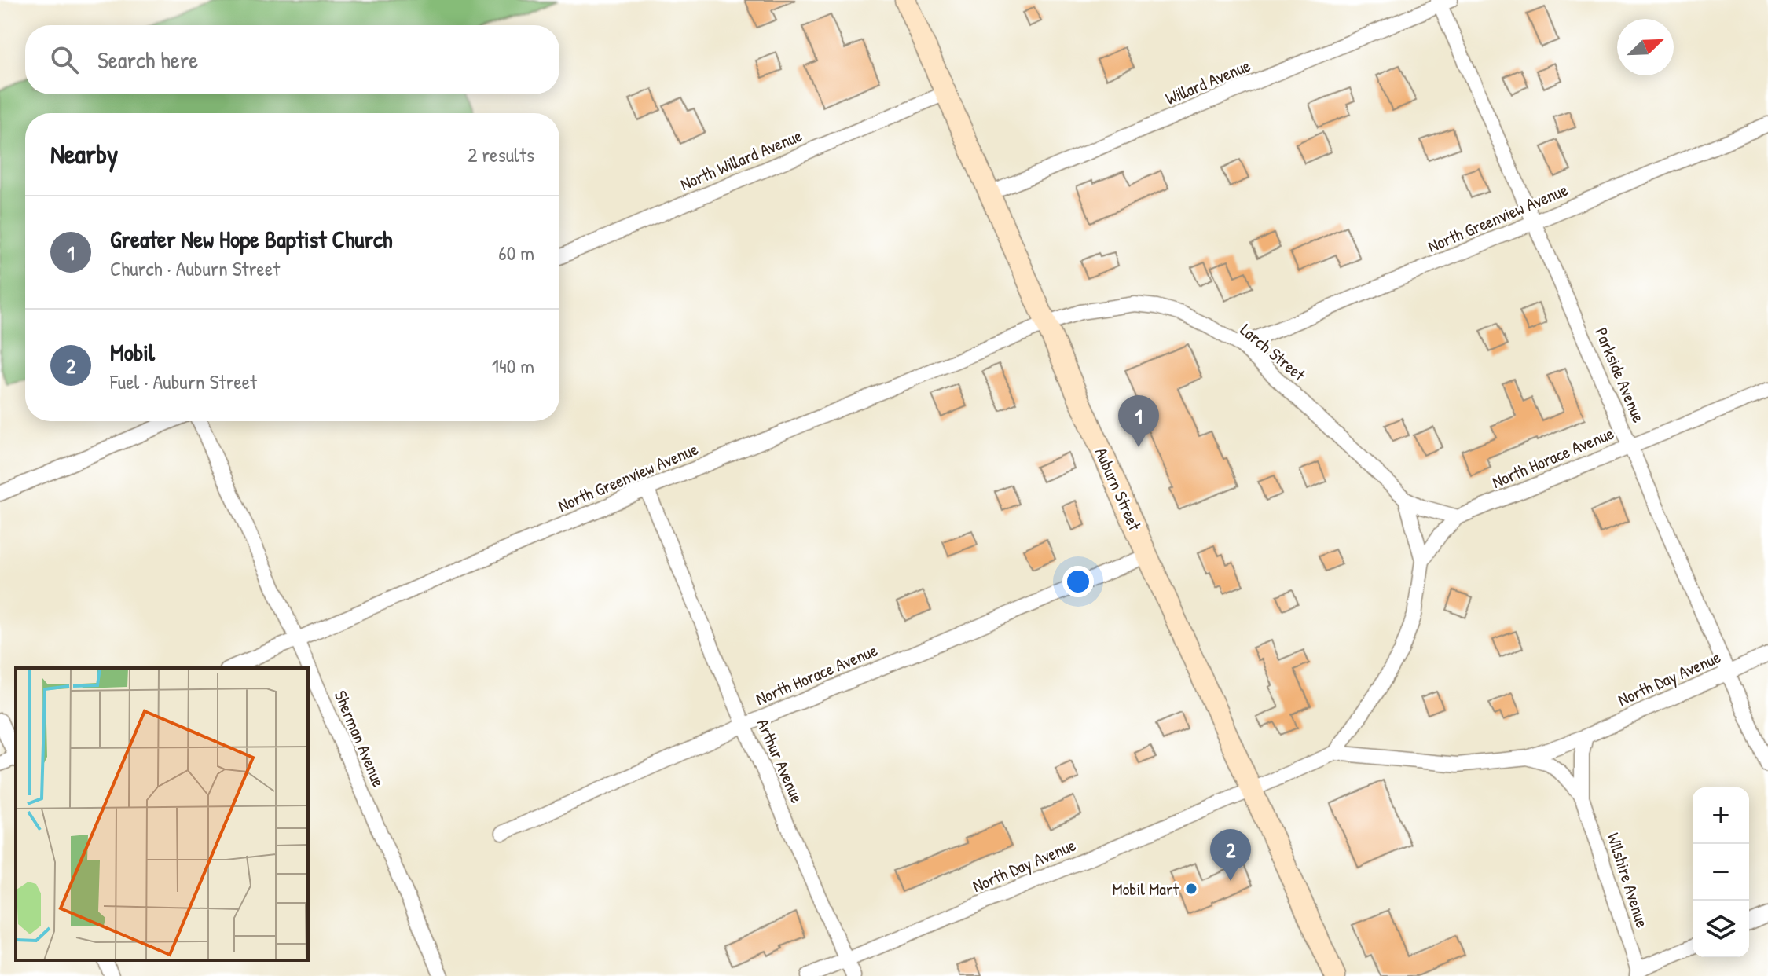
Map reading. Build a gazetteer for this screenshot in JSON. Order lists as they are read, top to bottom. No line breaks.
{"streets":{"main road":["Auburn Street"],"street":["Willard Avenue","North Willard Avenue","North Greenview Avenue","Larch Street","Parkside Avenue","North Horace Avenue","North Day Avenue","Sherman Avenue","Arthur Avenue","Wilshire Avenue"]},"crossings":[["Willard Avenue","Parkside Avenue"],["Willard Avenue","Auburn Street"],["North Willard Avenue","Auburn Street"],["North Greenview Avenue","Larch Street"],["North Greenview Avenue","Parkside Avenue"],["North Greenview Avenue","Auburn Street"],["North Greenview Avenue","Sherman Avenue"],["North Greenview Avenue","Arthur Avenue"],["Larch Street","North Horace Avenue"],["Larch Street","Auburn Street"],["Parkside Avenue","North Horace Avenue"],["Parkside Avenue","North Day Avenue"],["North Horace Avenue","Auburn Street"],["North Horace Avenue","Arthur Avenue"],["Auburn Street","North Day Avenue"],["North Day Avenue","Arthur Avenue"],["North Day Avenue","Wilshire Avenue"]],"places":["Mobil Mart"],"north":"top right","page":{"search":"Search here","heading":["Nearby","2 results"],"list":[{"mark":"1","name":"Greater New Hope Baptist Church","note":"Church · Auburn Street","value":"60 m"},{"mark":"2","name":"Mobil","note":"Fuel · Auburn Street","value":"140 m"}],"pins":["1","2"],"map_buttons":["+","−"]}}
